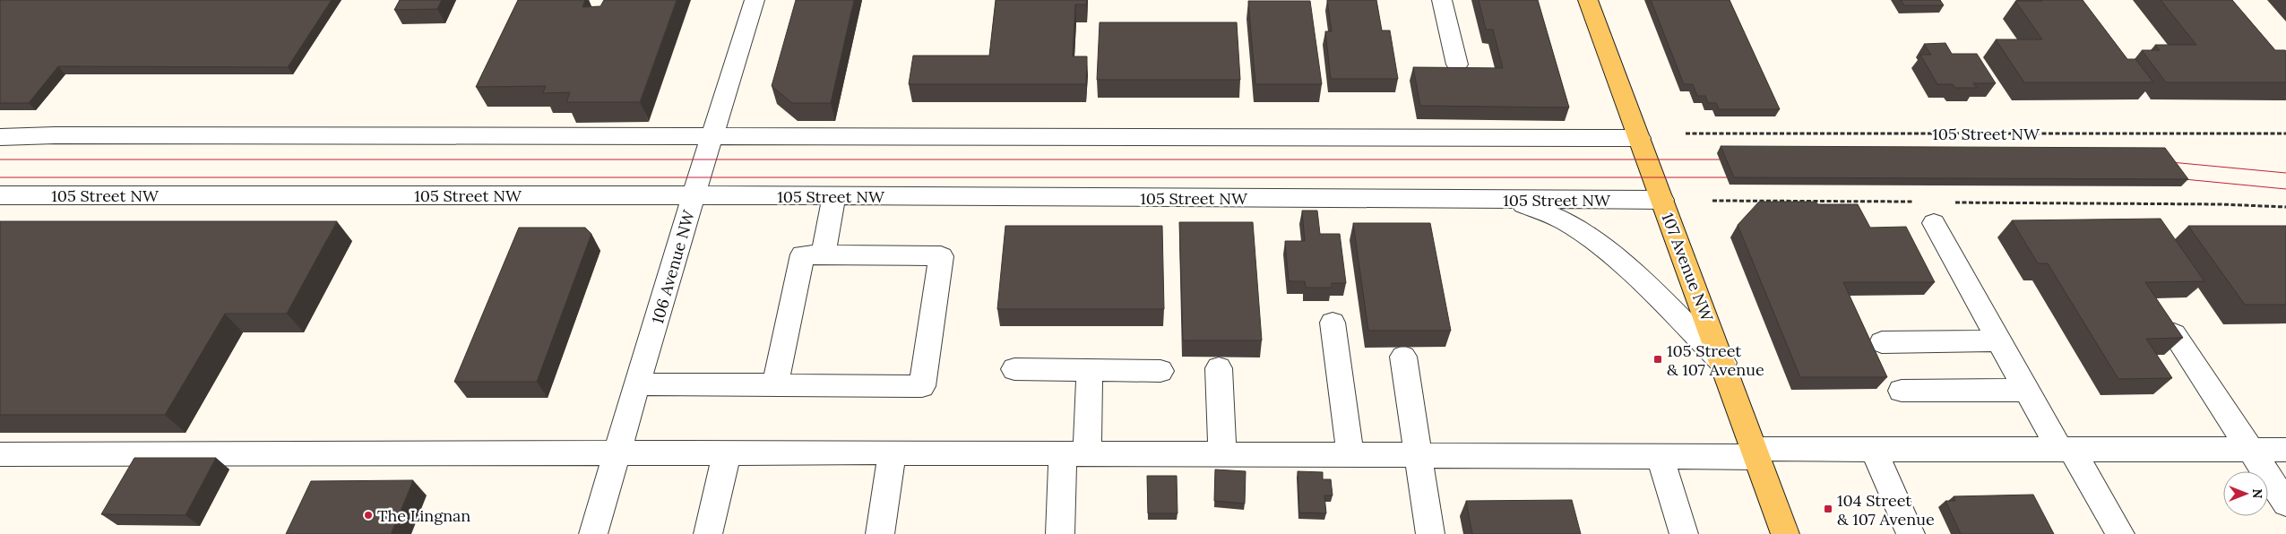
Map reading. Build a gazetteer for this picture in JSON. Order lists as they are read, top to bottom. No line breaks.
{"streets":{"main road":["107 Avenue NW"],"street":["105 Street NW","106 Avenue NW"]},"crossings":[["105 Street NW","106 Avenue NW"],["105 Street NW","107 Avenue NW"]],"places":{"transit":["105 Street & 107 Avenue","104 Street & 107 Avenue"],"other":["The Lingnan"]},"north":"right"}
